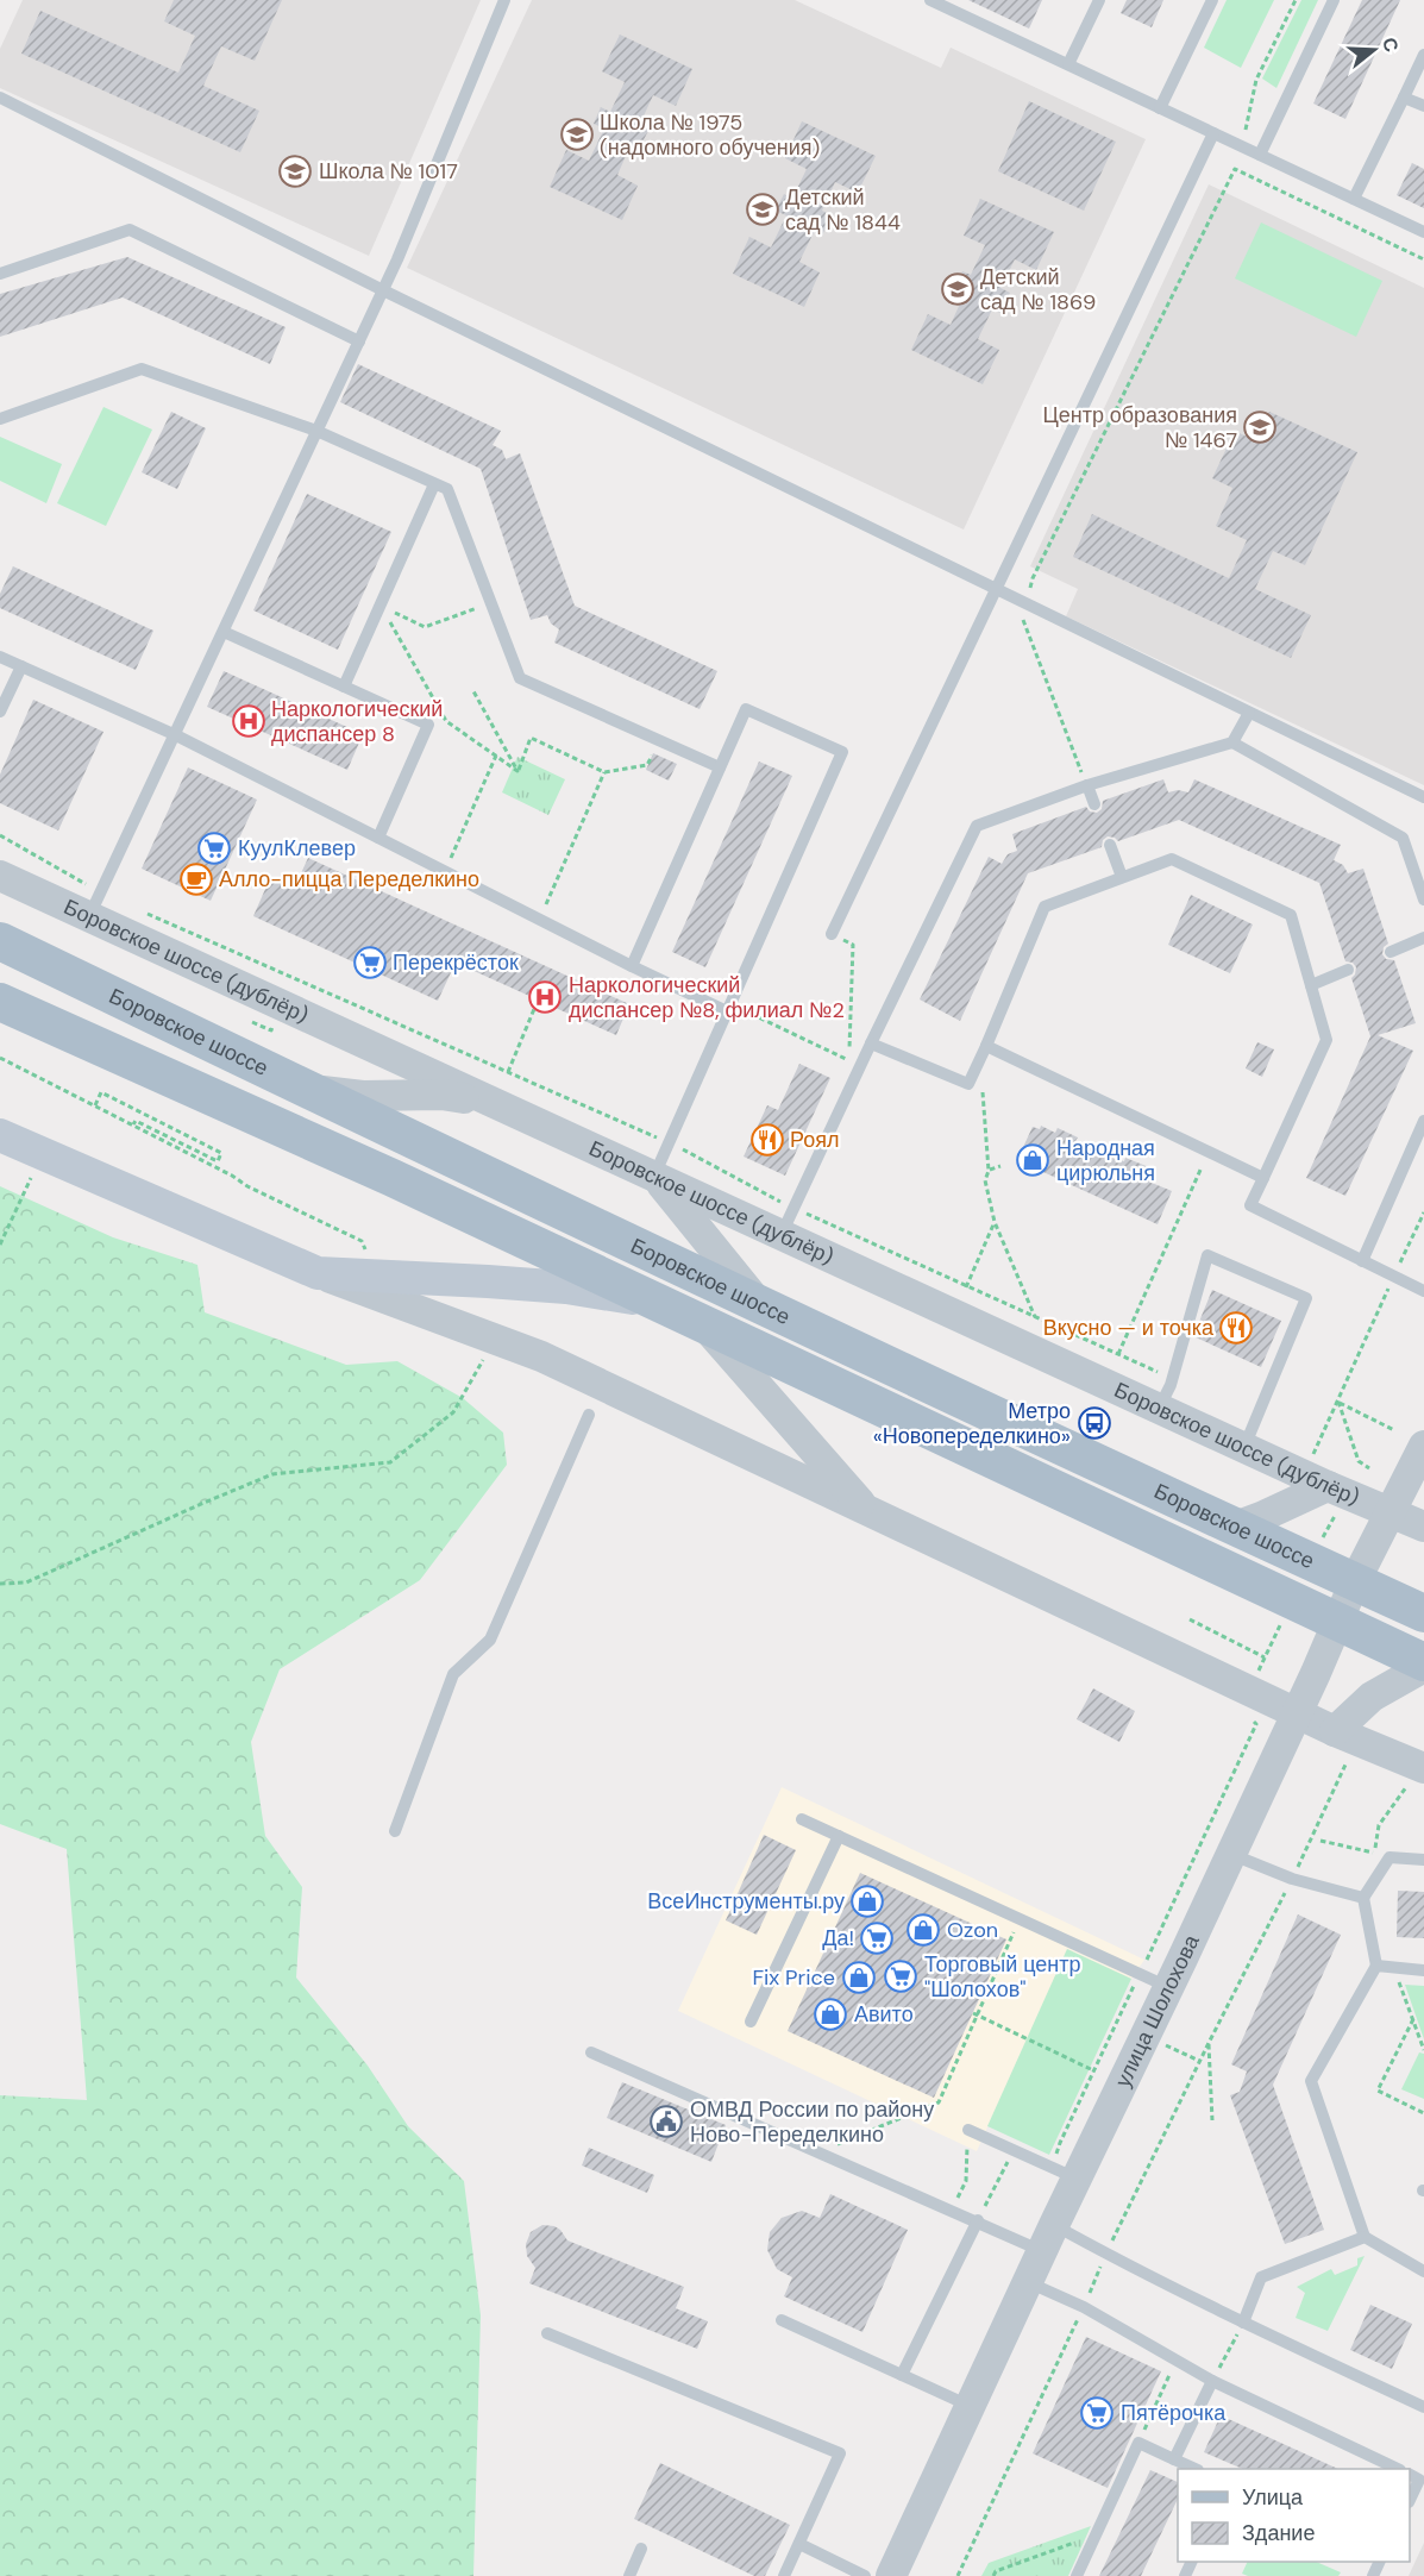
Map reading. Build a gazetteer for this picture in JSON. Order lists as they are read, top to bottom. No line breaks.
{"streets":{"main road":["Боровское шоссе"],"street":["Боровское шоссе (дублёр)","улица Шолохова"]},"crossings":[["Боровское шоссе (дублёр)","улица Шолохова"],["Боровское шоссе","улица Шолохова"]],"places":{"school or university":["Школа № 1975 (надомного обучения)","Школа № 1017","Детский сад № 1844","Детский сад № 1869","Центр образования № 1467"],"hospital":["Наркологический диспансер 8","Наркологический диспансер №8, филиал №2"],"supermarket":["КуулКлевер","Перекрёсток","Да!","Торговый центр \"Шолохов\"","Пятёрочка"],"cafe":["Алло-пицца Переделкино"],"restaurant":["Роял","Вкусно — и точка"],"shop":["Народная цирюльня","ВсеИнструменты.ру","Ozon","Fix Price","Авито"],"bus stop":["Метро «Новопеределкино»"],"public building":["ОМВД России по району Ново-Переделкино"]},"legend":["Улица","Здание"],"north":"right"}
